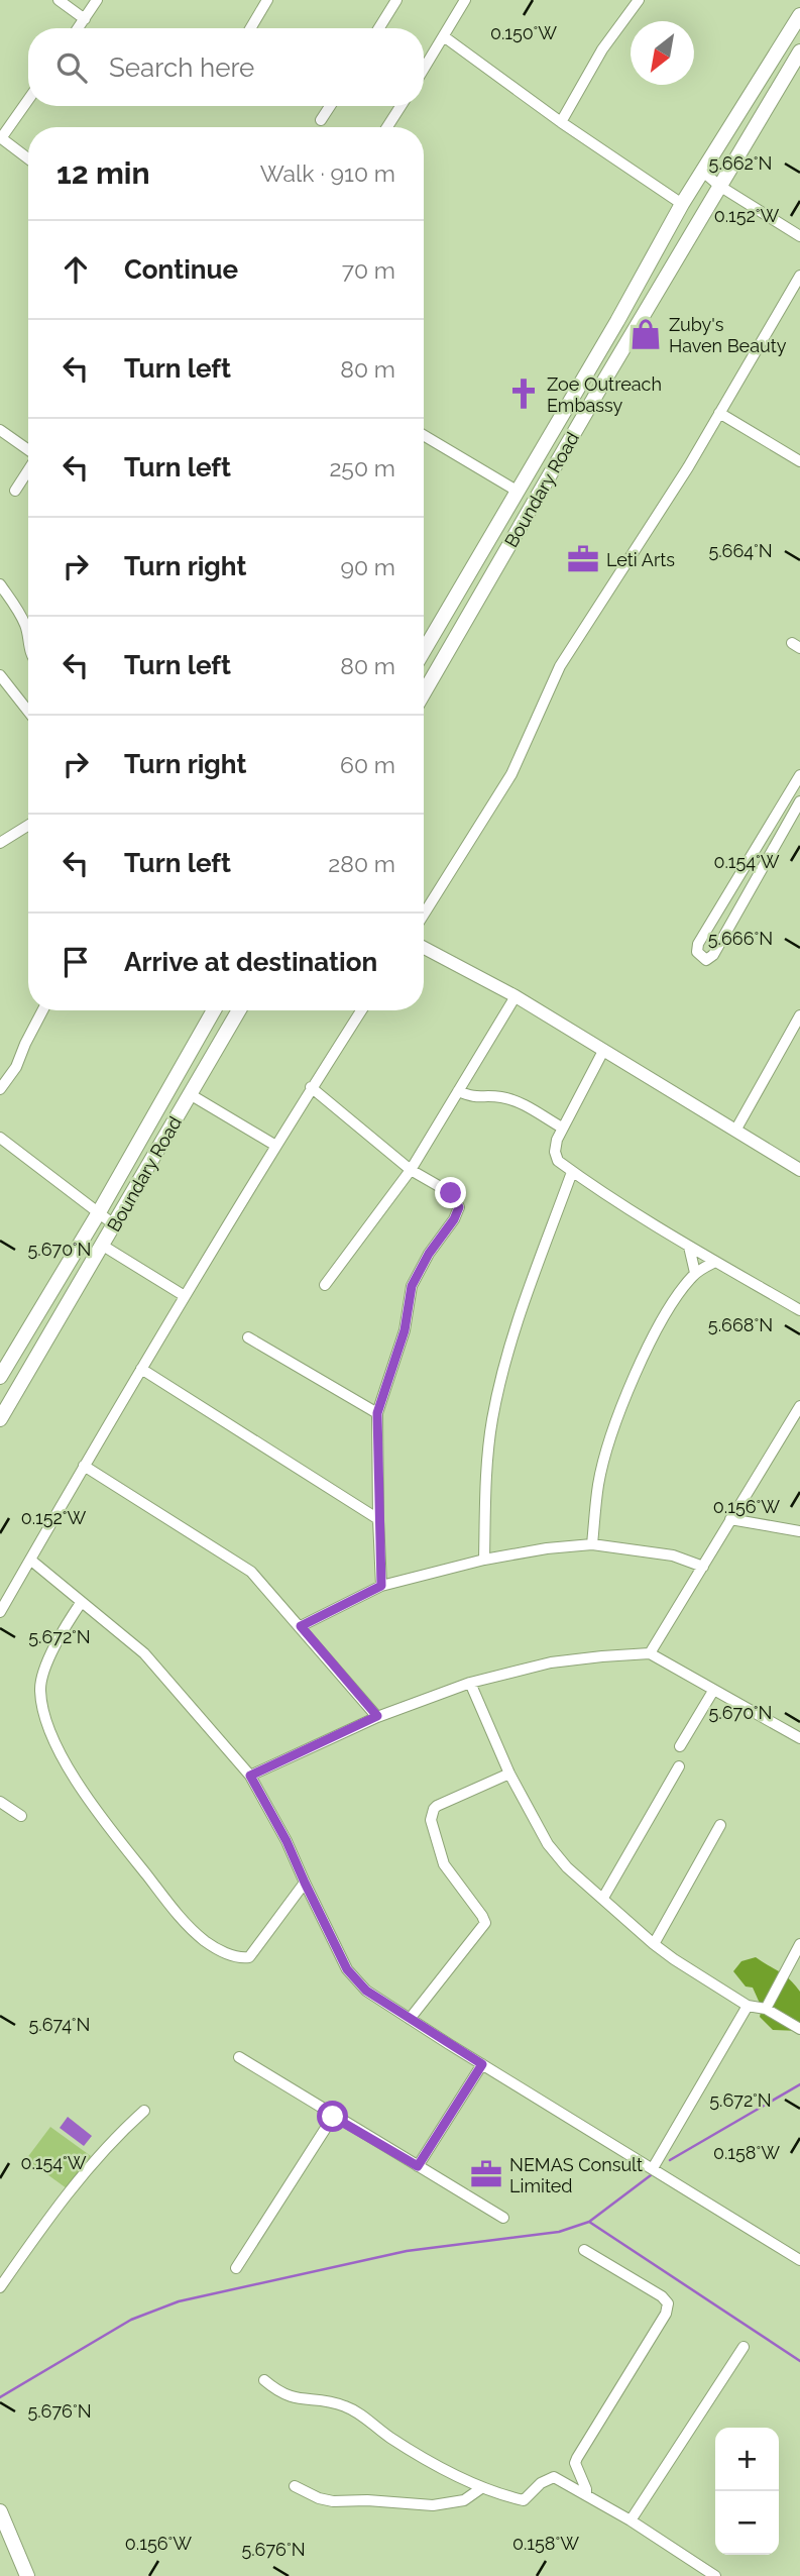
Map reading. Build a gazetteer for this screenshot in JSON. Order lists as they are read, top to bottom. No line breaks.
{"streets":{"main road":["Boundary Road"]},"places":{"shop":["Zuby's Haven Beauty"],"church":["Zoe Outreach Embassy"],"office":["Leti Arts","NEMAS Consult Limited"]},"north":"bottom left","page":{"search":"Search here","heading":["12 min","Walk · 910 m"],"list":[["Continue","70 m"],["Turn left","80 m"],["Turn left","250 m"],["Turn right","90 m"],["Turn left","80 m"],["Turn right","60 m"],["Turn left","280 m"],"Arrive at destination"],"map_buttons":["+","−"]},"coordinates":["0.150°W","5.662°N","0.152°W","5.664°N","0.154°W","5.666°N","5.670°N","5.668°N","0.156°W","5.672°N","5.674°N","0.158°W","5.676°N"]}
